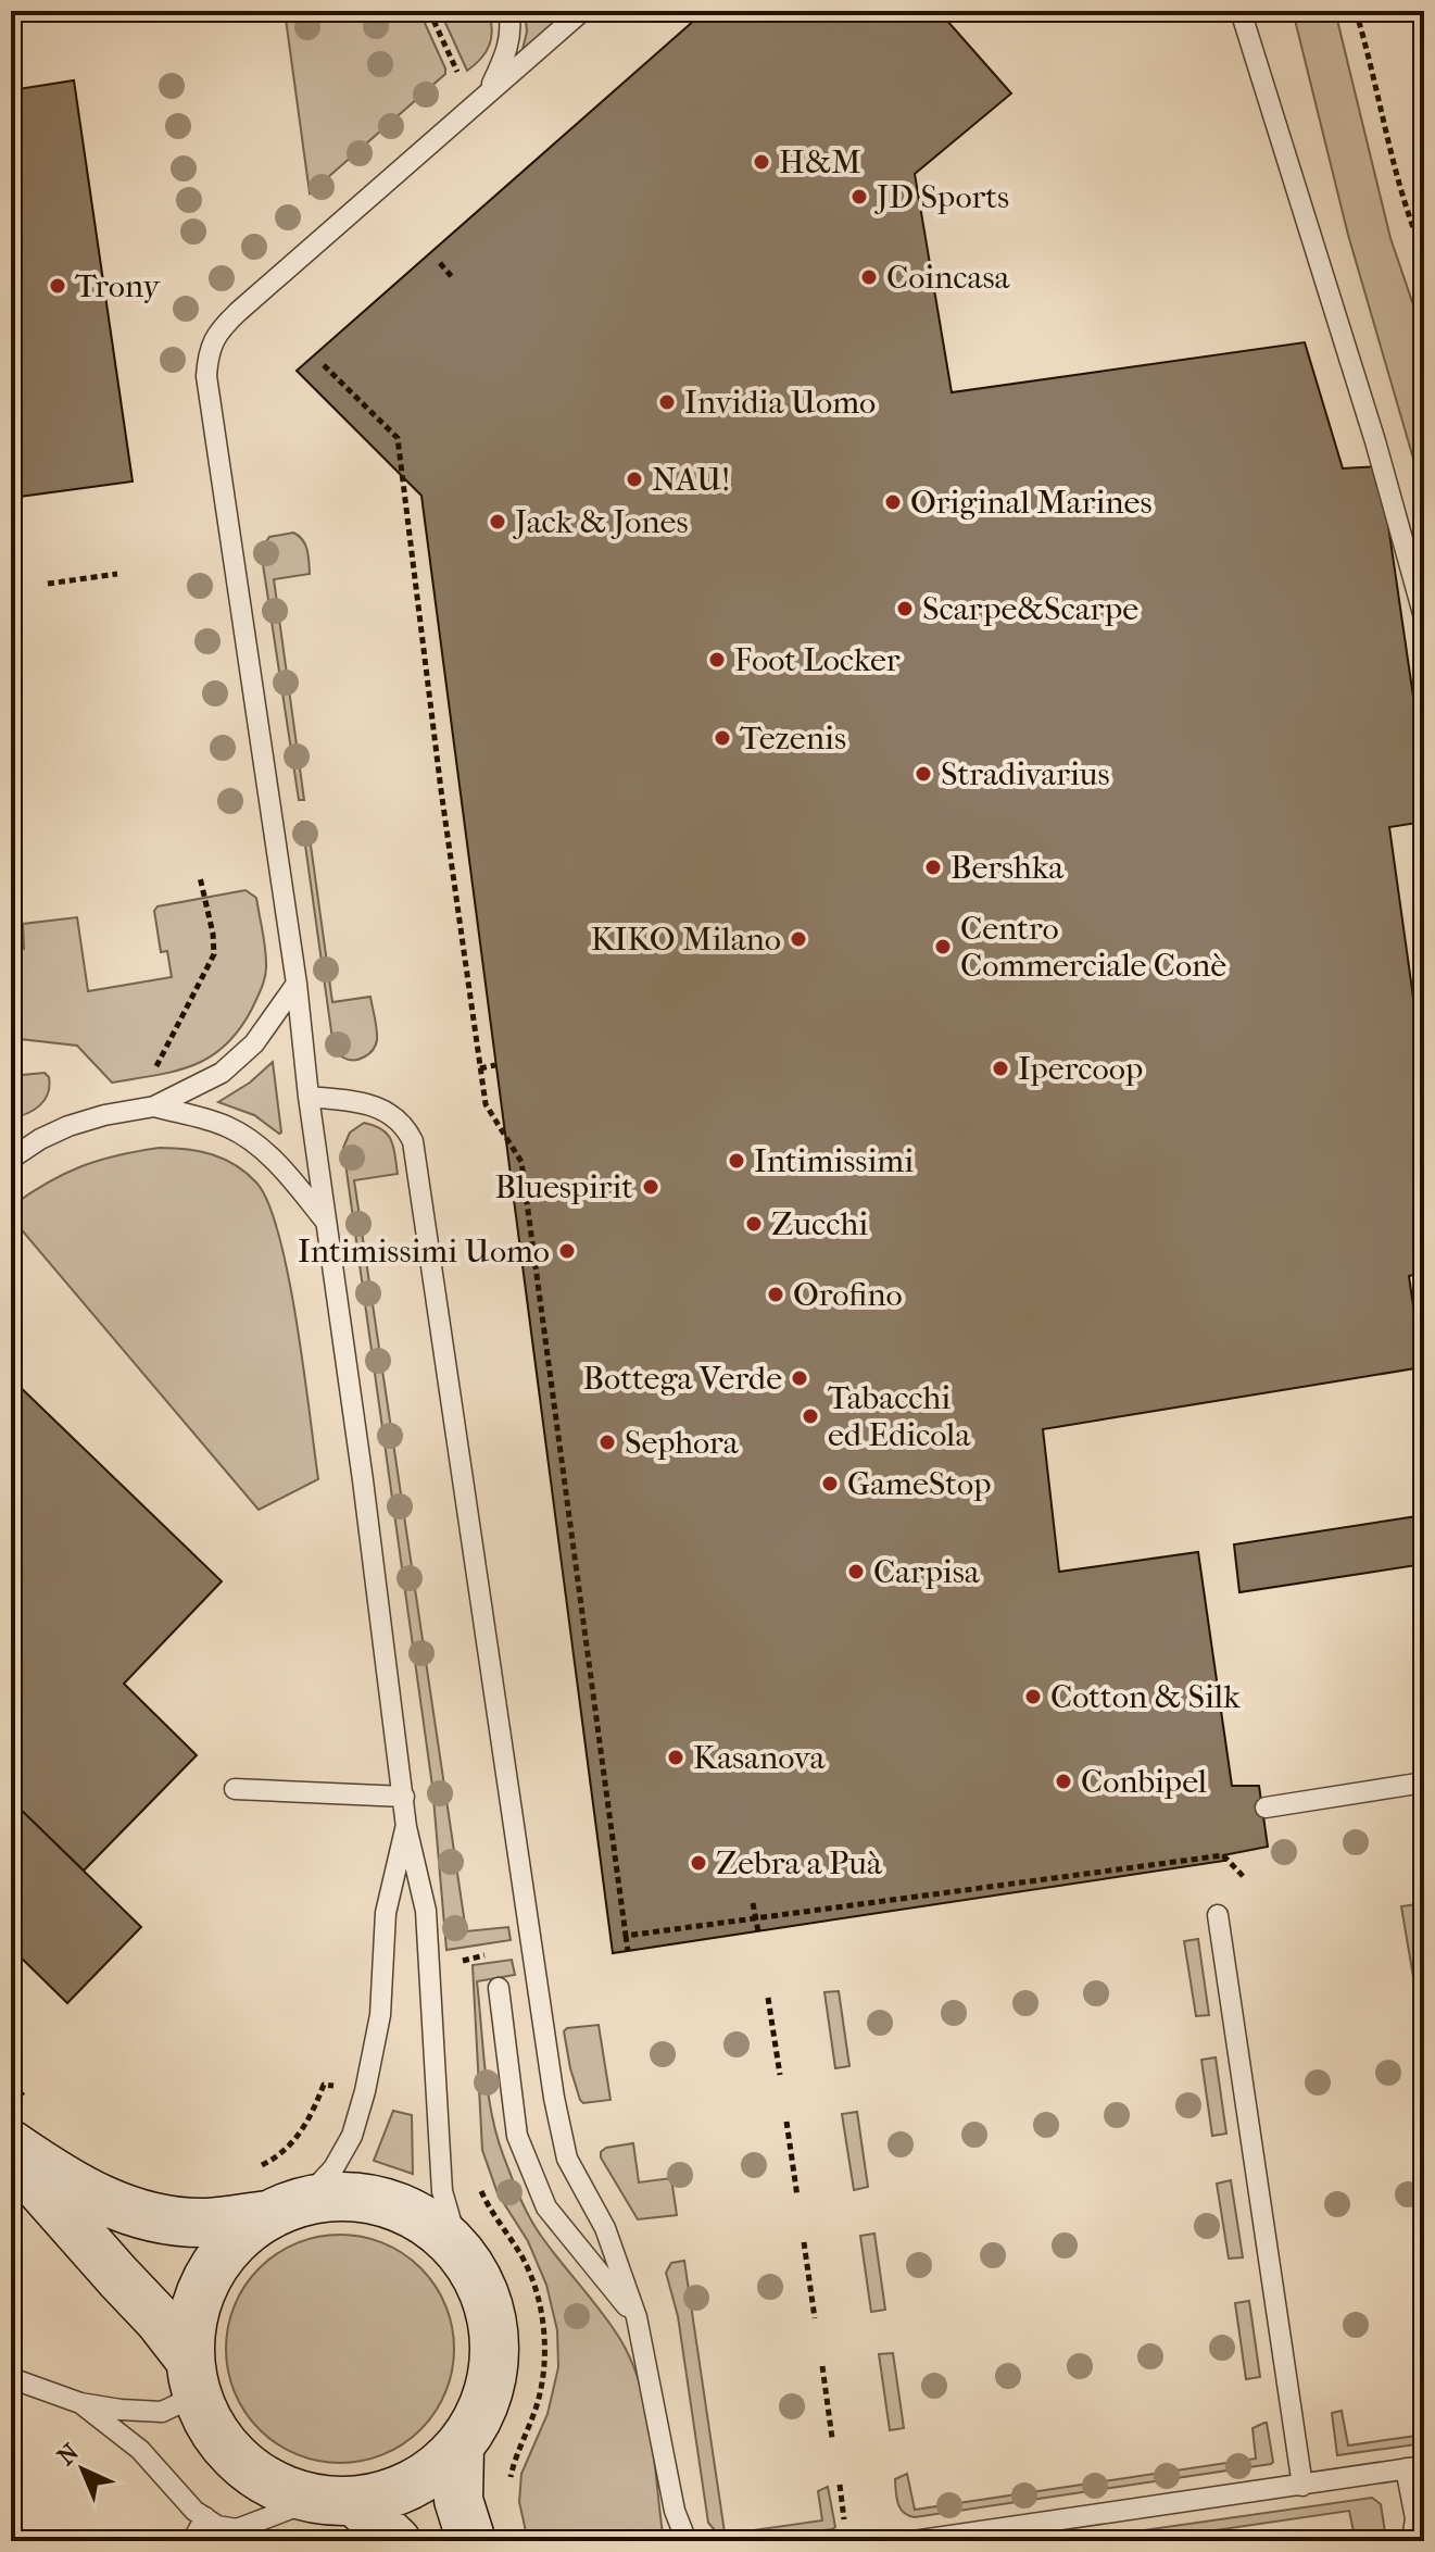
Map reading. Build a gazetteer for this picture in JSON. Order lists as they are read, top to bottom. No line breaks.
{"places":["H&M","JD Sports","Coincasa","Trony","Invidia Uomo","NAU!","Original Marines","Jack & Jones","Scarpe&Scarpe","Foot Locker","Tezenis","Stradivarius","Bershka","KIKO Milano","Centro Commerciale Conè","Ipercoop","Intimissimi","Bluespirit","Zucchi","Intimissimi Uomo","Orofino","Bottega Verde","Tabacchi ed Edicola","Sephora","GameStop","Carpisa","Cotton & Silk","Kasanova","Conbipel","Zebra a Puà"],"north":"top left"}
